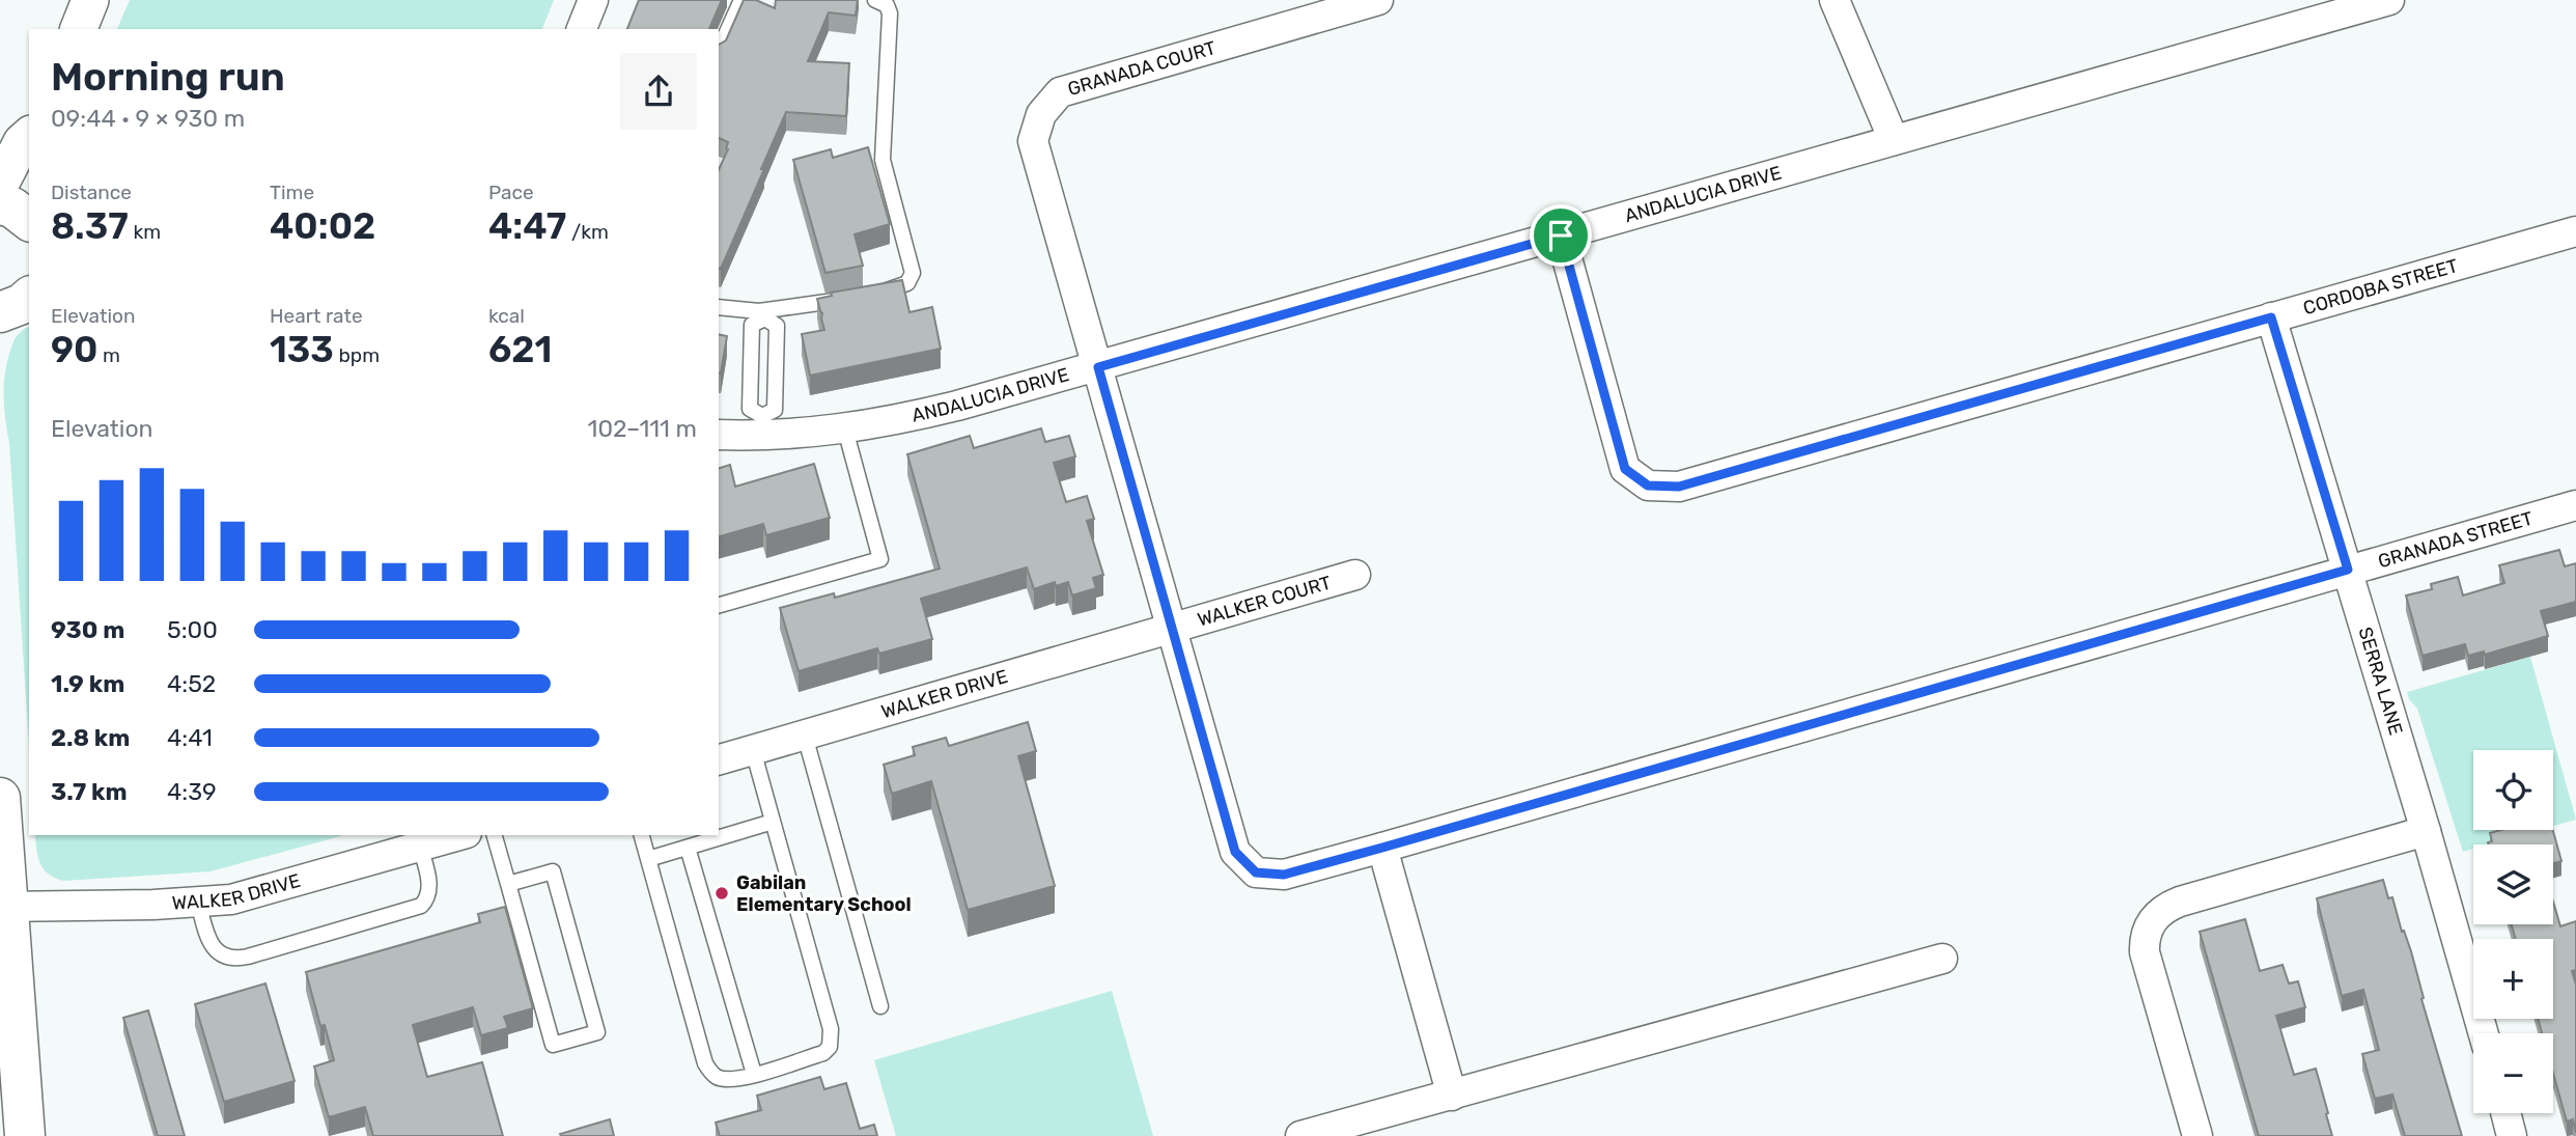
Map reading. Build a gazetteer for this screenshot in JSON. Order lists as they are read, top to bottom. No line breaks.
{"streets":{"street":["GRANADA COURT","ANDALUCIA DRIVE","CORDOBA STREET","GRANADA STREET","WALKER COURT","SERRA LANE","WALKER DRIVE"]},"crossings":[["GRANADA COURT","ANDALUCIA DRIVE"],["GRANADA COURT","GRANADA STREET"],["ANDALUCIA DRIVE","CORDOBA STREET"],["ANDALUCIA DRIVE","GRANADA STREET"],["CORDOBA STREET","SERRA LANE"],["GRANADA STREET","WALKER COURT"],["GRANADA STREET","SERRA LANE"],["GRANADA STREET","WALKER DRIVE"],["WALKER COURT","WALKER DRIVE"]],"places":["Gabilan Elementary School"],"page":{"heading":["Morning run","09:44 · 9 × 930 m"],"stats":[["Distance","8.37 km"],["Time","40:02"],["Pace","4:47 /km"],["Elevation","90 m"],["Heart rate","133 bpm"],["kcal","621"]],"chart":["Elevation","102–111 m"],"list":[{"name":"930 m","note":"5:00"},{"name":"1.9 km","note":"4:52"},{"name":"2.8 km","note":"4:41"},{"name":"3.7 km","note":"4:39"}],"map_buttons":["+","−"]}}
